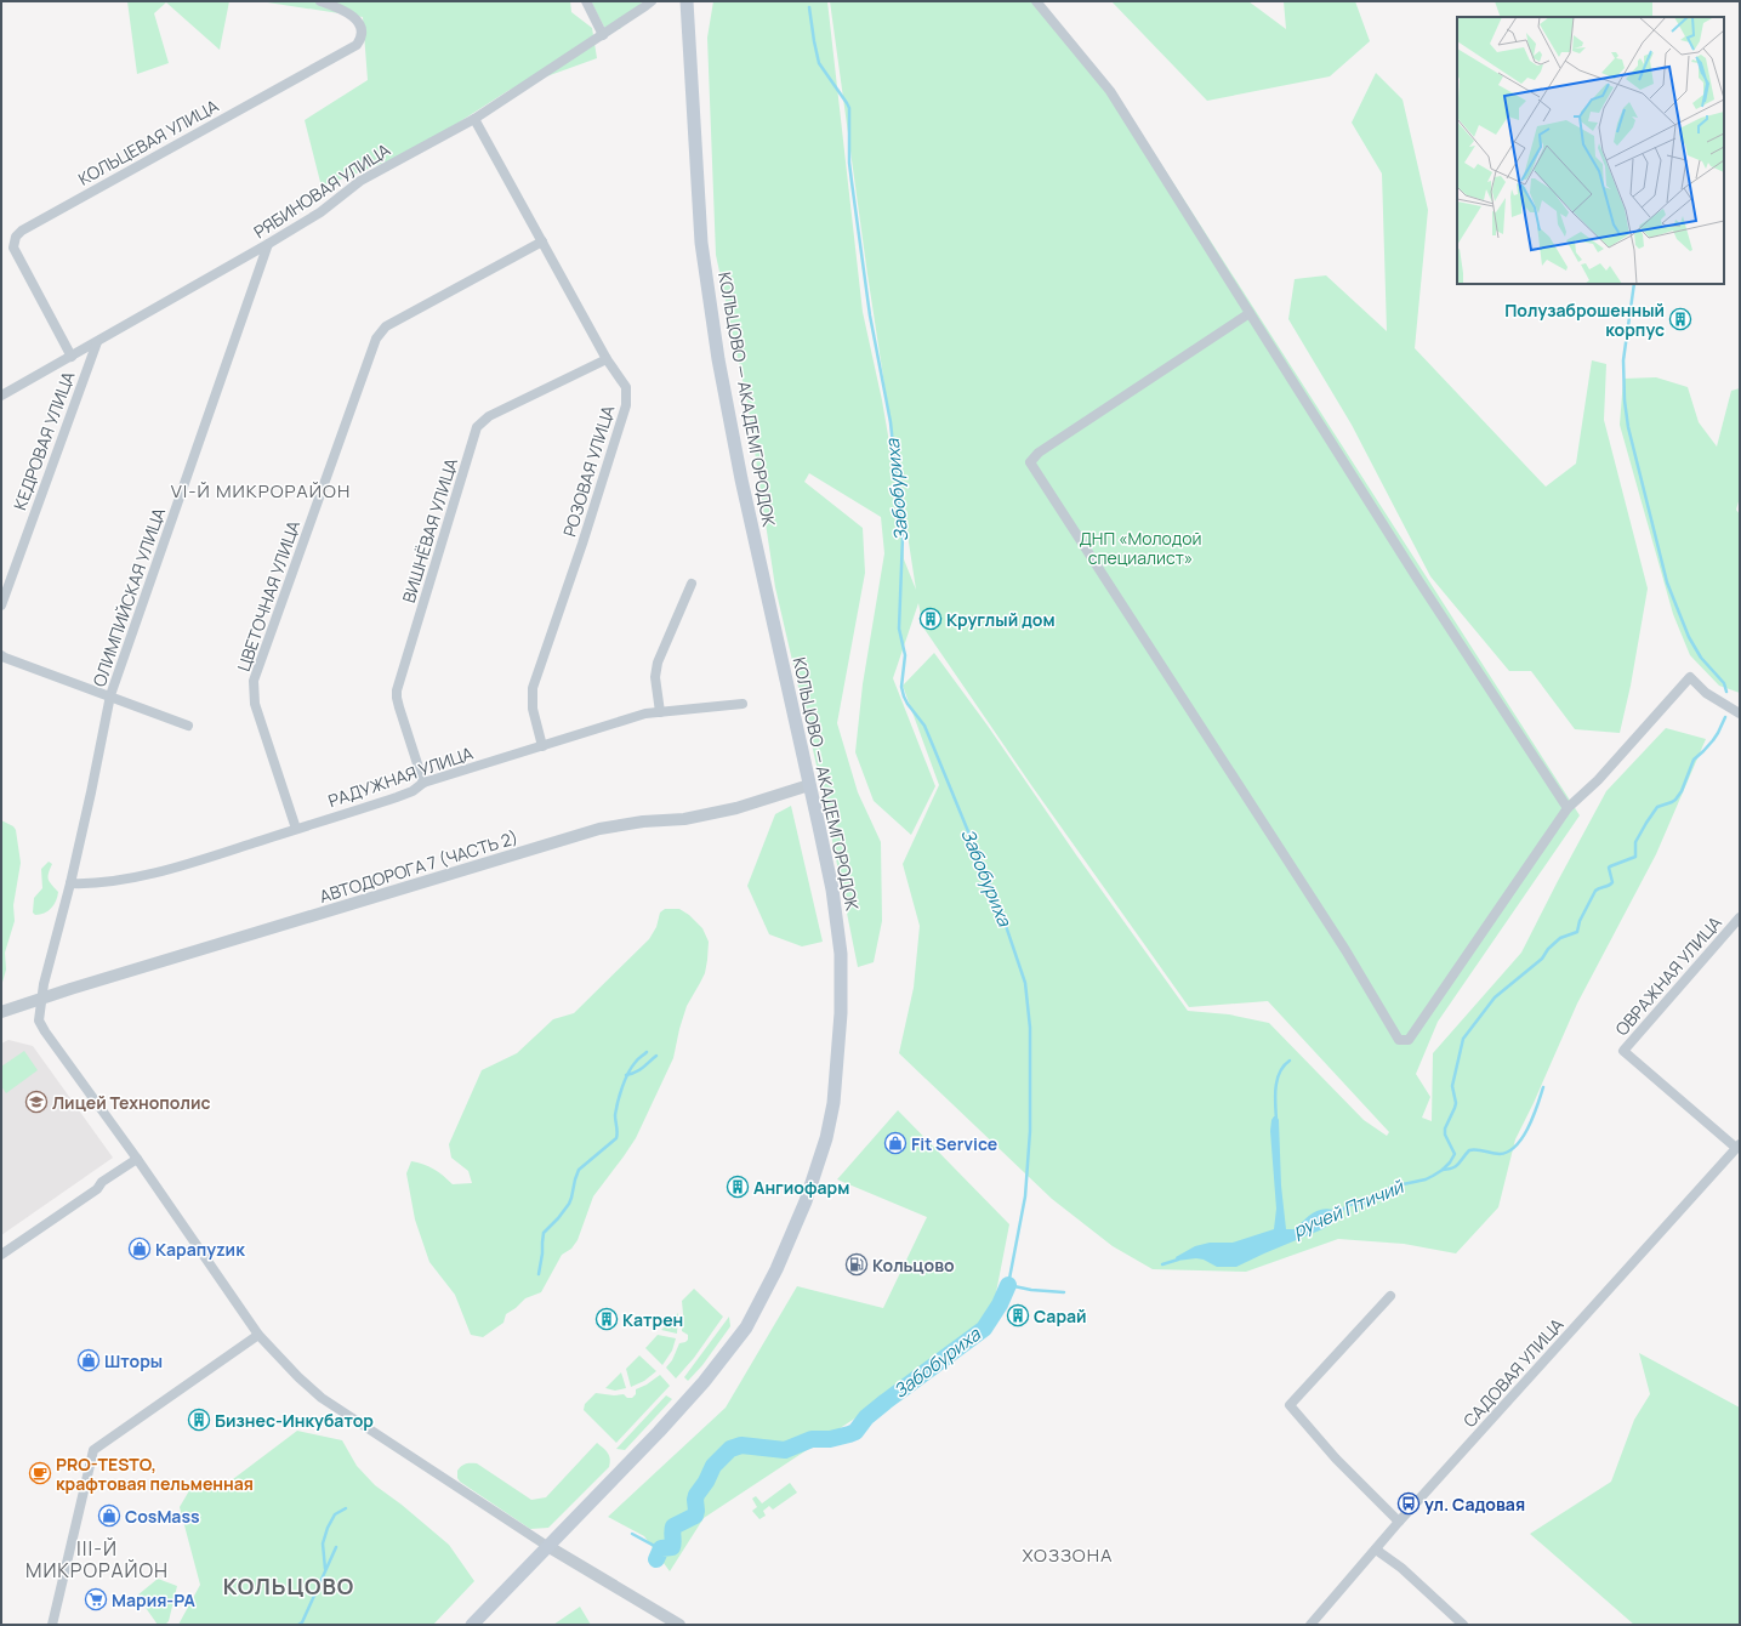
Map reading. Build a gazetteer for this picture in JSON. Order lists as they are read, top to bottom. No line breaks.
{"streets":{"main road":["КОЛЬЦОВО — АКАДЕМГОРОДОК"],"street":["КОЛЬЦЕВАЯ УЛИЦА","РЯБИНОВАЯ УЛИЦА","КЕДРОВАЯ УЛИЦА","РОЗОВАЯ УЛИЦА","ВИШНЁВАЯ УЛИЦА","ЦВЕТОЧНАЯ УЛИЦА","ОЛИМПИЙСКАЯ УЛИЦА","РАДУЖНАЯ УЛИЦА","АВТОДОРОГА 7 (ЧАСТЬ 2)","ОВРАЖНАЯ УЛИЦА","САДОВАЯ УЛИЦА"]},"crossings":[["КОЛЬЦЕВАЯ УЛИЦА","РЯБИНОВАЯ УЛИЦА"],["РЯБИНОВАЯ УЛИЦА","КЕДРОВАЯ УЛИЦА"],["РЯБИНОВАЯ УЛИЦА","РОЗОВАЯ УЛИЦА"],["РЯБИНОВАЯ УЛИЦА","ОЛИМПИЙСКАЯ УЛИЦА"],["КОЛЬЦОВО — АКАДЕМГОРОДОК","ОЛИМПИЙСКАЯ УЛИЦА"],["КОЛЬЦОВО — АКАДЕМГОРОДОК","АВТОДОРОГА 7 (ЧАСТЬ 2)"],["РОЗОВАЯ УЛИЦА","ВИШНЁВАЯ УЛИЦА"],["РОЗОВАЯ УЛИЦА","ЦВЕТОЧНАЯ УЛИЦА"],["РОЗОВАЯ УЛИЦА","РАДУЖНАЯ УЛИЦА"],["ВИШНЁВАЯ УЛИЦА","РАДУЖНАЯ УЛИЦА"],["ЦВЕТОЧНАЯ УЛИЦА","РАДУЖНАЯ УЛИЦА"],["ОЛИМПИЙСКАЯ УЛИЦА","РАДУЖНАЯ УЛИЦА"],["ОЛИМПИЙСКАЯ УЛИЦА","АВТОДОРОГА 7 (ЧАСТЬ 2)"],["ОВРАЖНАЯ УЛИЦА","САДОВАЯ УЛИЦА"]],"districts":["VI-Й МИКРОРАЙОН","III-Й МИКРОРАЙОН","ХОЗЗОНА","КОЛЬЦОВО"],"water":["Забобуриха","ручей Птичий"],"parks":["ДНП «Молодой специалист»"],"places":{"building":["Полузаброшенный корпус","Круглый дом","Ангиофарм","Сарай","Катрен","Бизнес-Инкубатор"],"school or university":["Лицей Технополис"],"shop":["Fit Service","Карапуzик","Шторы","CosMass"],"fuel station":["Кольцово"],"cafe":["PRO-TESTO, крафтовая пельменная"],"bus stop":["ул. Садовая"],"supermarket":["Мария-РА"]}}
